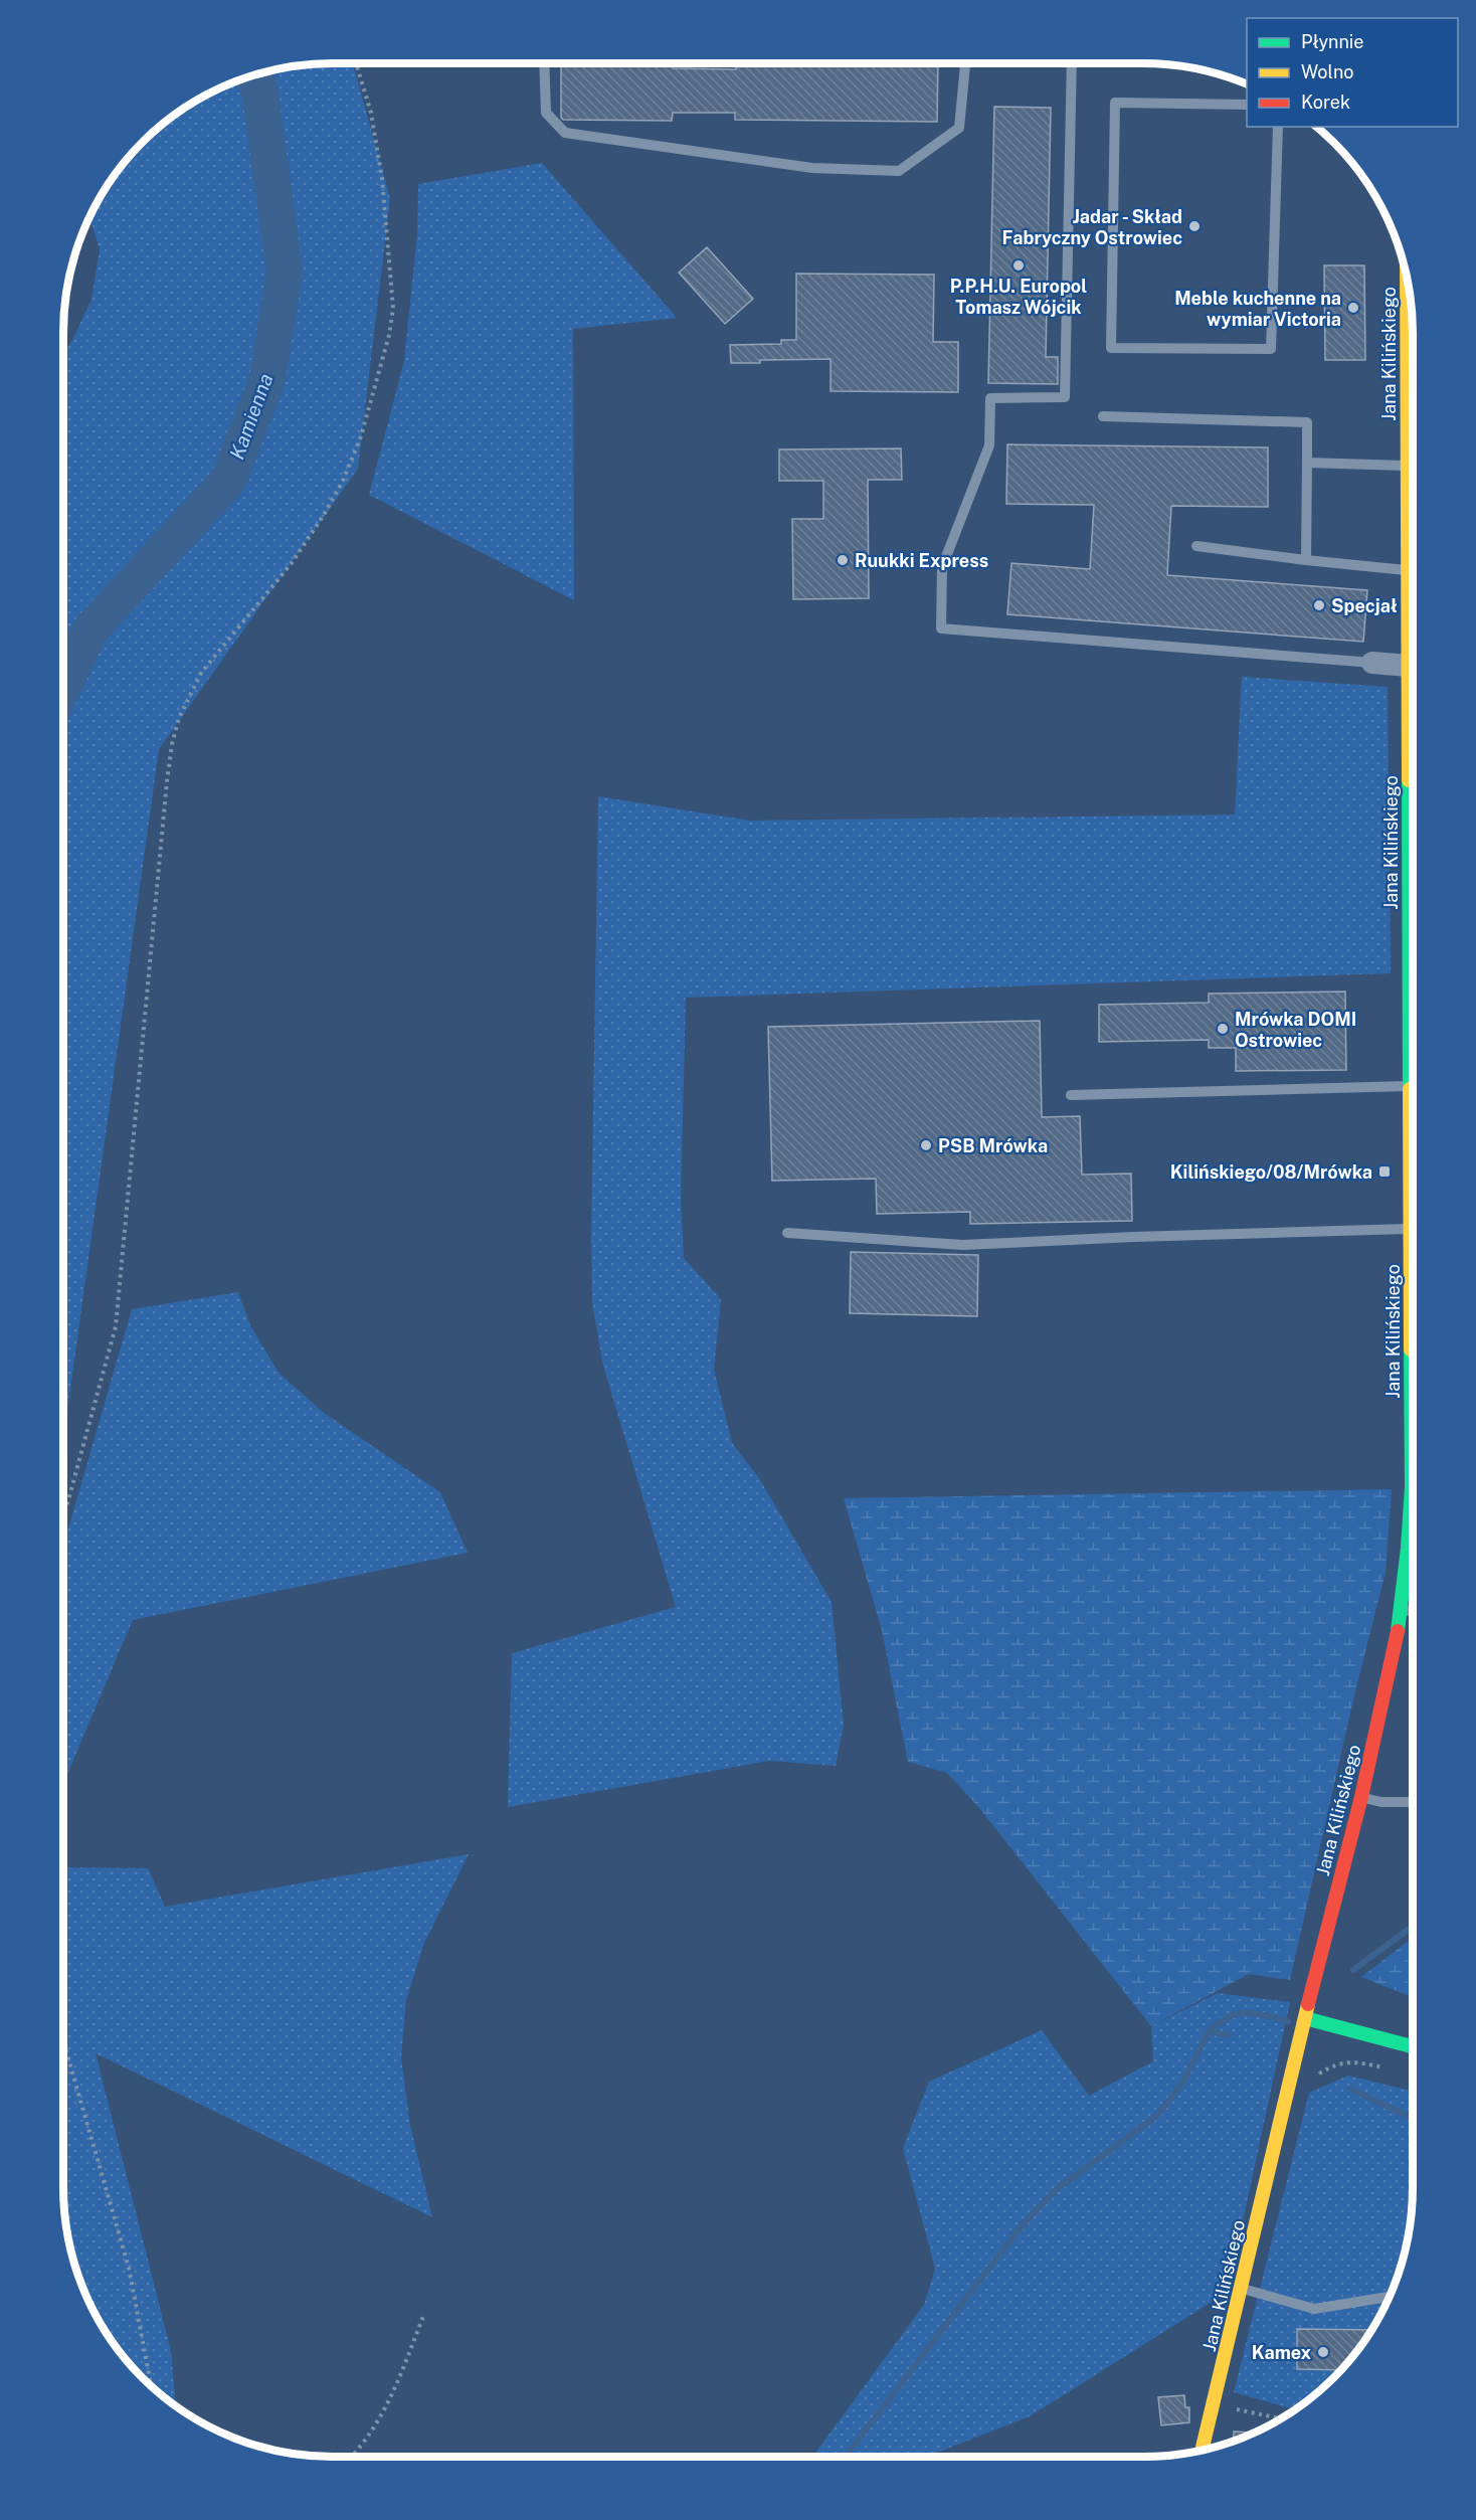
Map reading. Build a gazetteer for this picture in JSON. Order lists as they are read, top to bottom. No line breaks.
{"streets":{"street":["Jana Kilińskiego"]},"water":["Kamienna"],"places":{"other":["Jadar - Skład Fabryczny Ostrowiec","P.P.H.U. Europol Tomasz Wójcik","Meble kuchenne na wymiar Victoria","Ruukki Express","Specjał","Mrówka DOMI Ostrowiec","PSB Mrówka","Kamex"],"transit":["Kilińskiego/08/Mrówka"]},"legend":["Płynnie","Wolno","Korek"]}
